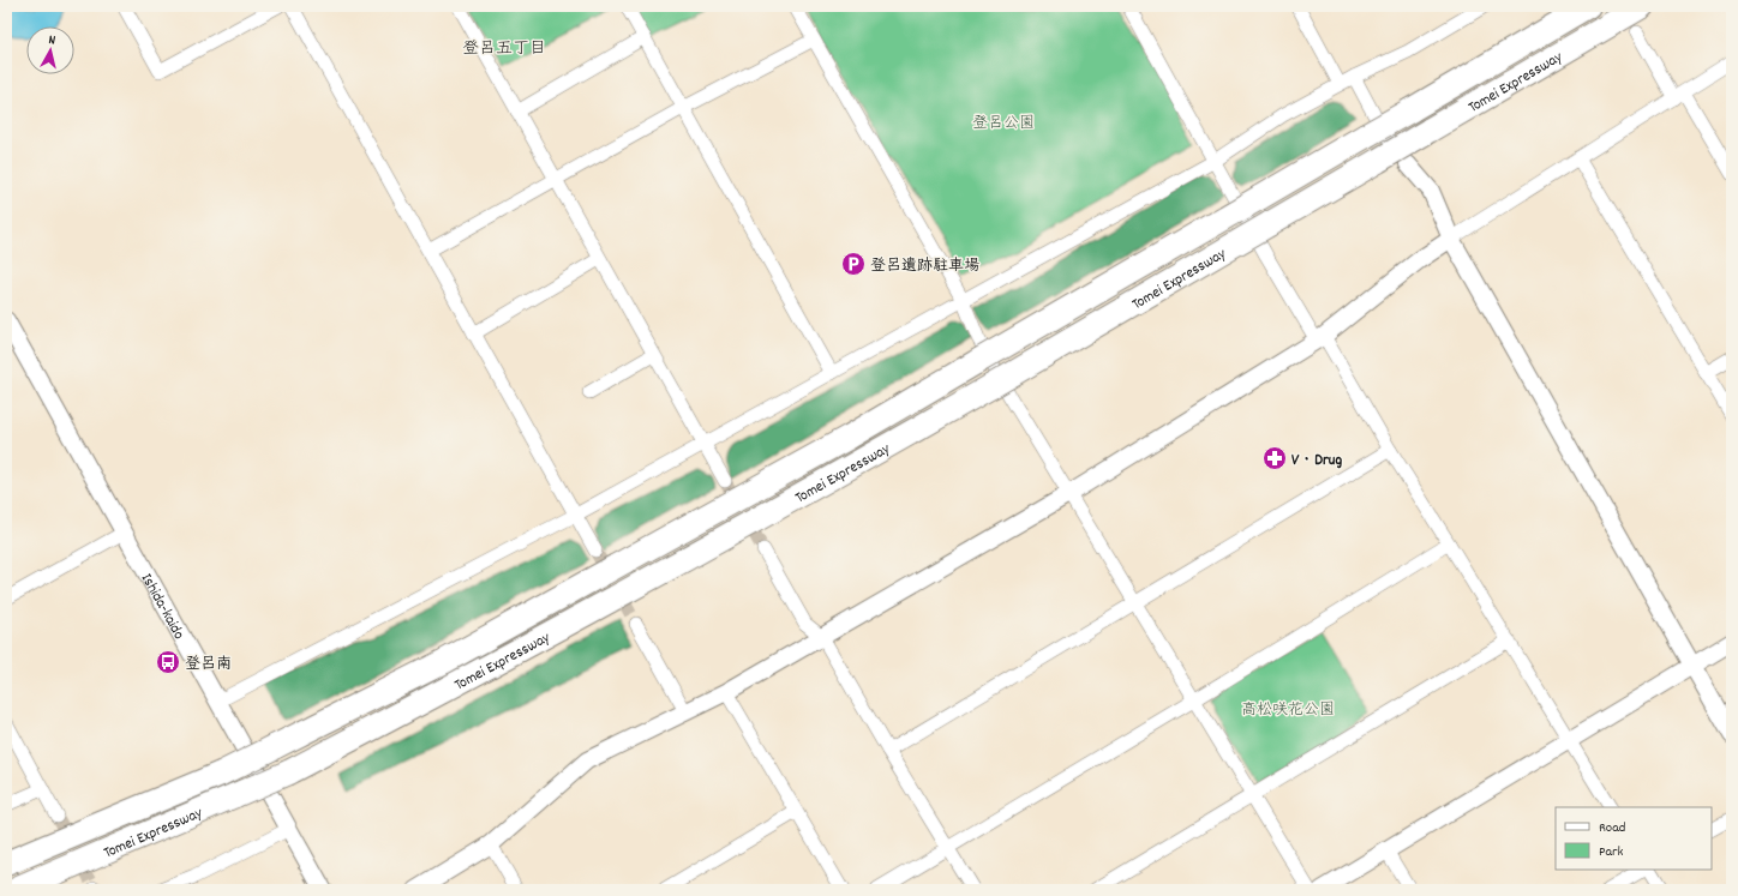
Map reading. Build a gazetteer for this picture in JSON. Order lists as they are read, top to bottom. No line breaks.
{"streets":{"highway":["Tomei Expressway"],"street":["Ishida-kaido"]},"districts":["登呂五丁目"],"parks":["登呂公園","高松咲花公園"],"places":{"parking":["登呂遺跡駐車場"],"pharmacy":["V・Drug"],"bus stop":["登呂南"]},"legend":["Road","Park"],"north":"top"}
